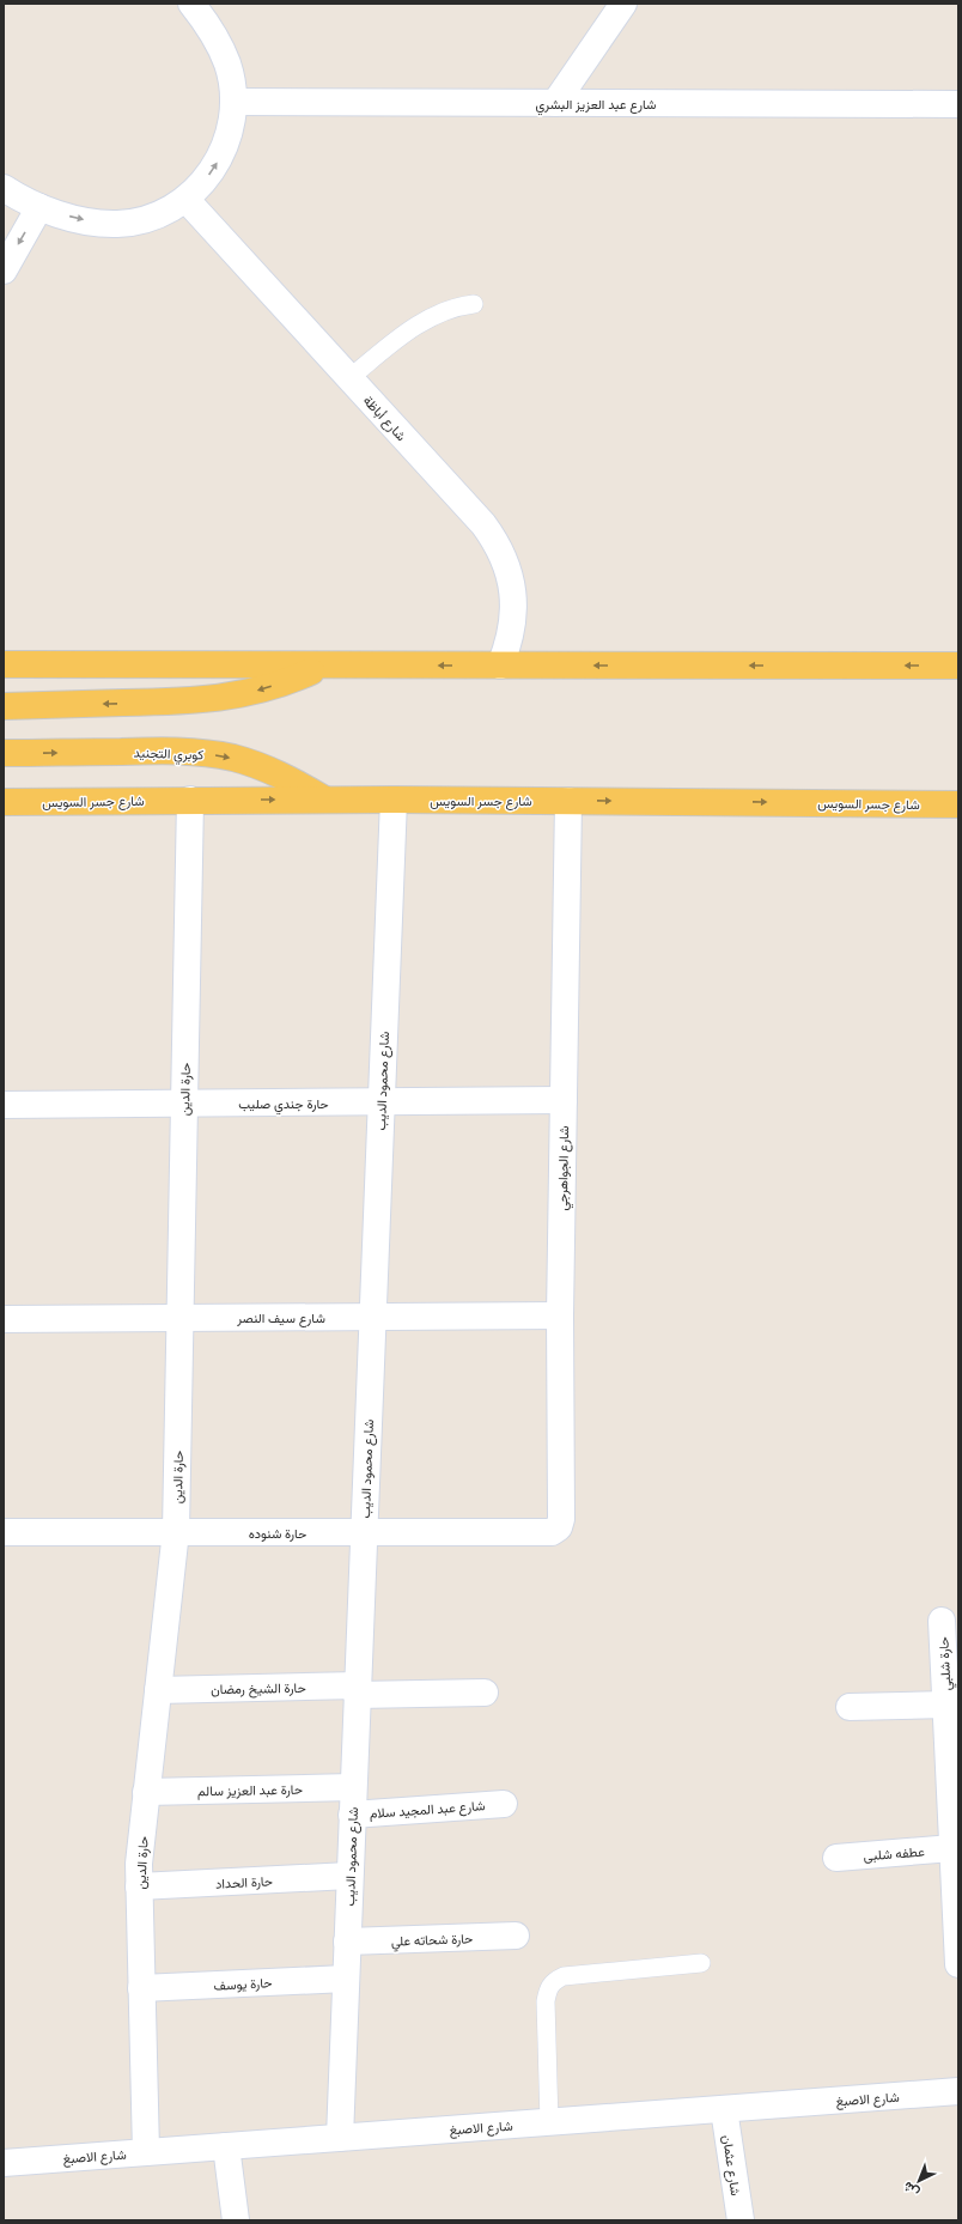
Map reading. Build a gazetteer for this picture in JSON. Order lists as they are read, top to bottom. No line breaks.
{"streets":{"main road":["كوبري التجنيد","شارع جسر السويس"],"street":["شارع عبد العزيز البشري","شارع أباظة","شارع محمود الديب","حارة الدين","حارة جندي صليب","شارع الجواهرجي","شارع سيف النصر","حارة شنوده","حارة شلبي","حارة الشيخ رمضان","حارة عبد العزيز سالم","شارع عبد المجيد سلام","عطفه شلبى","حارة الحداد","حارة شحاته علي","حارة يوسف","شارع الاصبغ","شارع عثمان"]},"crossings":[["كوبري التجنيد","شارع جسر السويس"],["شارع جسر السويس","شارع محمود الديب"],["شارع جسر السويس","حارة الدين"],["شارع جسر السويس","شارع الجواهرجي"],["شارع محمود الديب","حارة جندي صليب"],["شارع محمود الديب","شارع سيف النصر"],["شارع محمود الديب","حارة شنوده"],["شارع محمود الديب","حارة الشيخ رمضان"],["شارع محمود الديب","حارة عبد العزيز سالم"],["شارع محمود الديب","شارع عبد المجيد سلام"],["شارع محمود الديب","حارة الحداد"],["شارع محمود الديب","حارة شحاته علي"],["شارع محمود الديب","حارة يوسف"],["شارع محمود الديب","شارع الاصبغ"],["حارة الدين","حارة جندي صليب"],["حارة الدين","شارع سيف النصر"],["حارة الدين","حارة شنوده"],["حارة الدين","حارة الشيخ رمضان"],["حارة الدين","حارة عبد العزيز سالم"],["حارة الدين","حارة الحداد"],["حارة الدين","حارة يوسف"],["حارة الدين","شارع الاصبغ"],["حارة جندي صليب","شارع الجواهرجي"],["شارع الجواهرجي","شارع سيف النصر"],["شارع الجواهرجي","حارة شنوده"],["حارة شلبي","عطفه شلبى"],["شارع الاصبغ","شارع عثمان"]],"north":"bottom left"}
